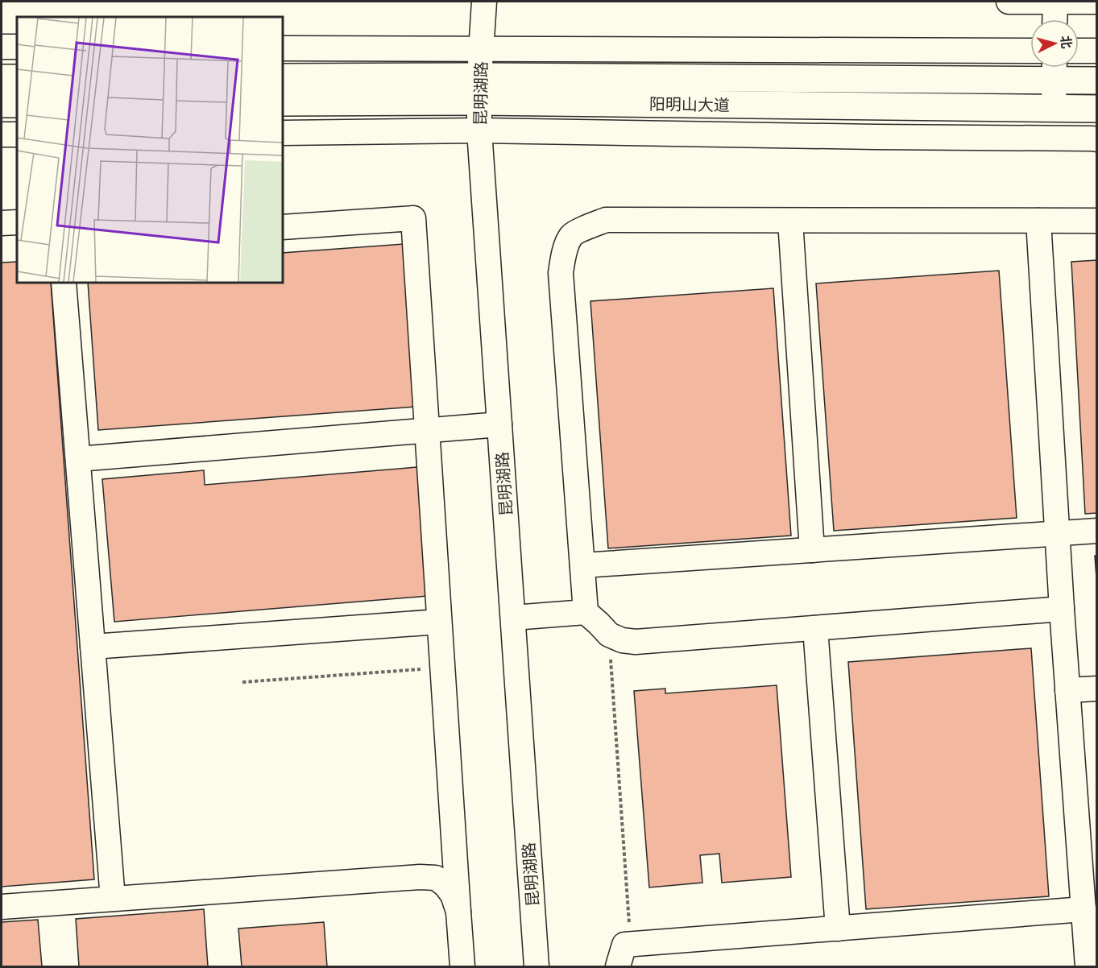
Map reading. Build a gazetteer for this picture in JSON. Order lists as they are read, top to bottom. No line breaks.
{"streets":{"main road":["阳明山大道"],"street":["昆明湖路"]},"crossings":[["昆明湖路","阳明山大道"]],"north":"right"}
